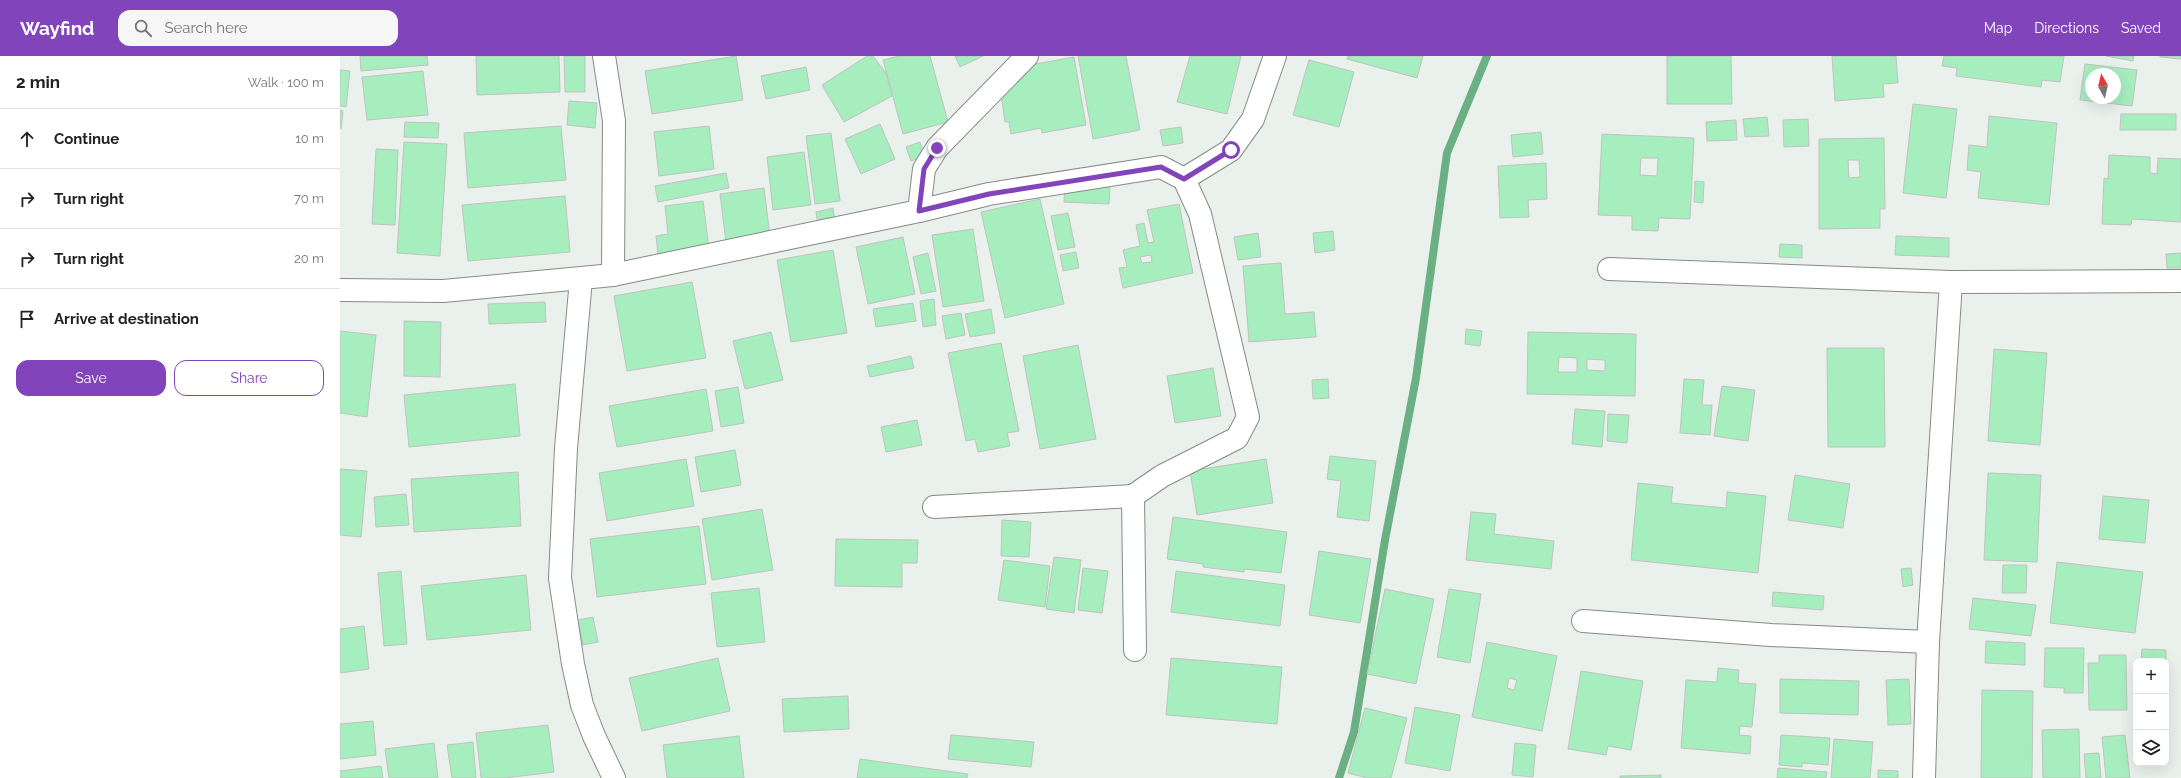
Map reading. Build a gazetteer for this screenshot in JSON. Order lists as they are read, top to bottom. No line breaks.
{"north":"top","page":{"header":"Wayfind","search":"Search here","nav":["Map","Directions","Saved"],"heading":["2 min","Walk · 100 m"],"list":[["Continue","10 m"],["Turn right","70 m"],["Turn right","20 m"],"Arrive at destination"],"buttons":["Save","Share"],"map_buttons":["+","−"]}}
